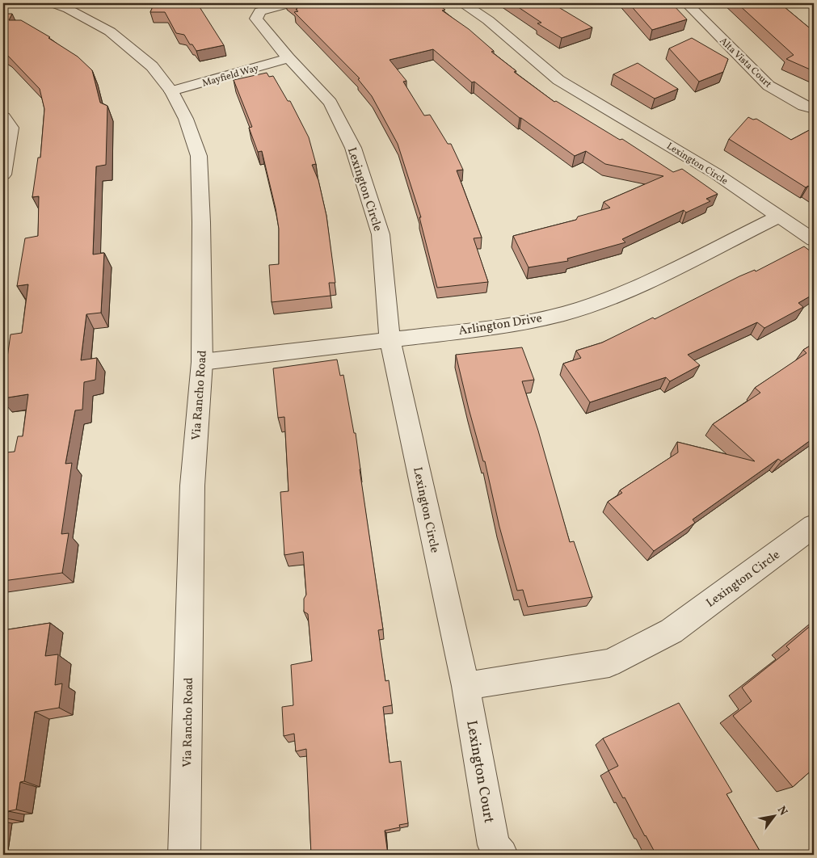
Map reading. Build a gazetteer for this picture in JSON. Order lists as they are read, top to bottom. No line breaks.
{"streets":{"street":["Alta Vista Court","Mayfield Way","Lexington Circle","Arlington Drive","Via Rancho Road","Lexington Court"]},"crossings":[["Mayfield Way","Lexington Circle"],["Mayfield Way","Via Rancho Road"],["Lexington Circle","Arlington Drive"],["Lexington Circle","Lexington Court"],["Arlington Drive","Via Rancho Road"]],"north":"top right"}
